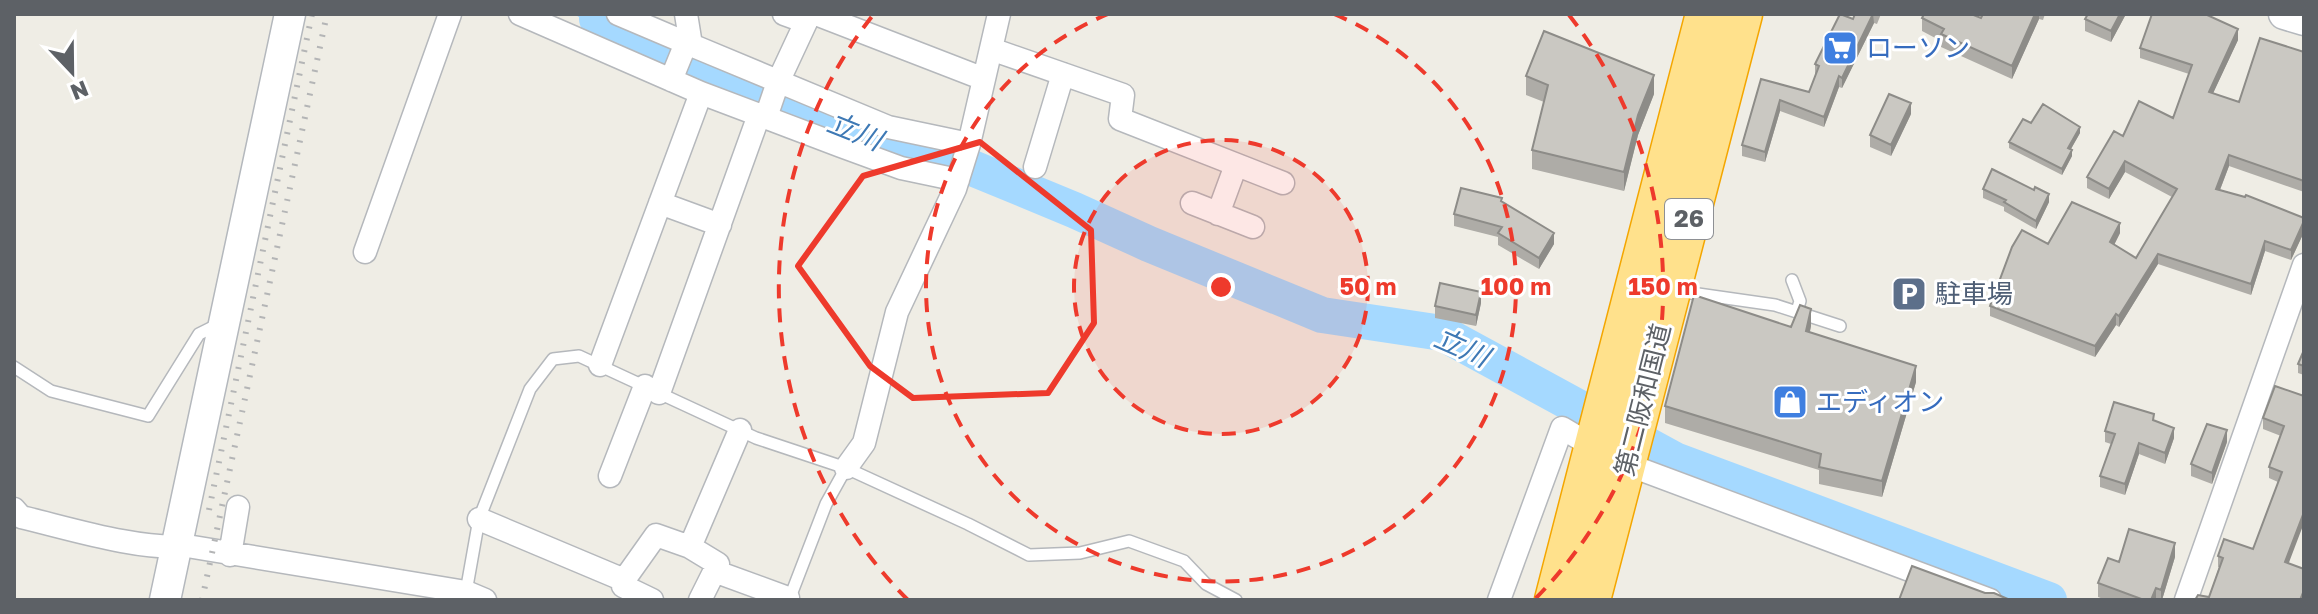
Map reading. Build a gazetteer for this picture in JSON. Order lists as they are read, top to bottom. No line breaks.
{"streets":{"highway":["26","第二阪和国道"]},"water":["立川"],"places":{"supermarket":["ローソン"],"parking":["駐車場"],"shop":["エディオン"]},"north":"bottom","rings":["50 m","100 m","150 m"]}
